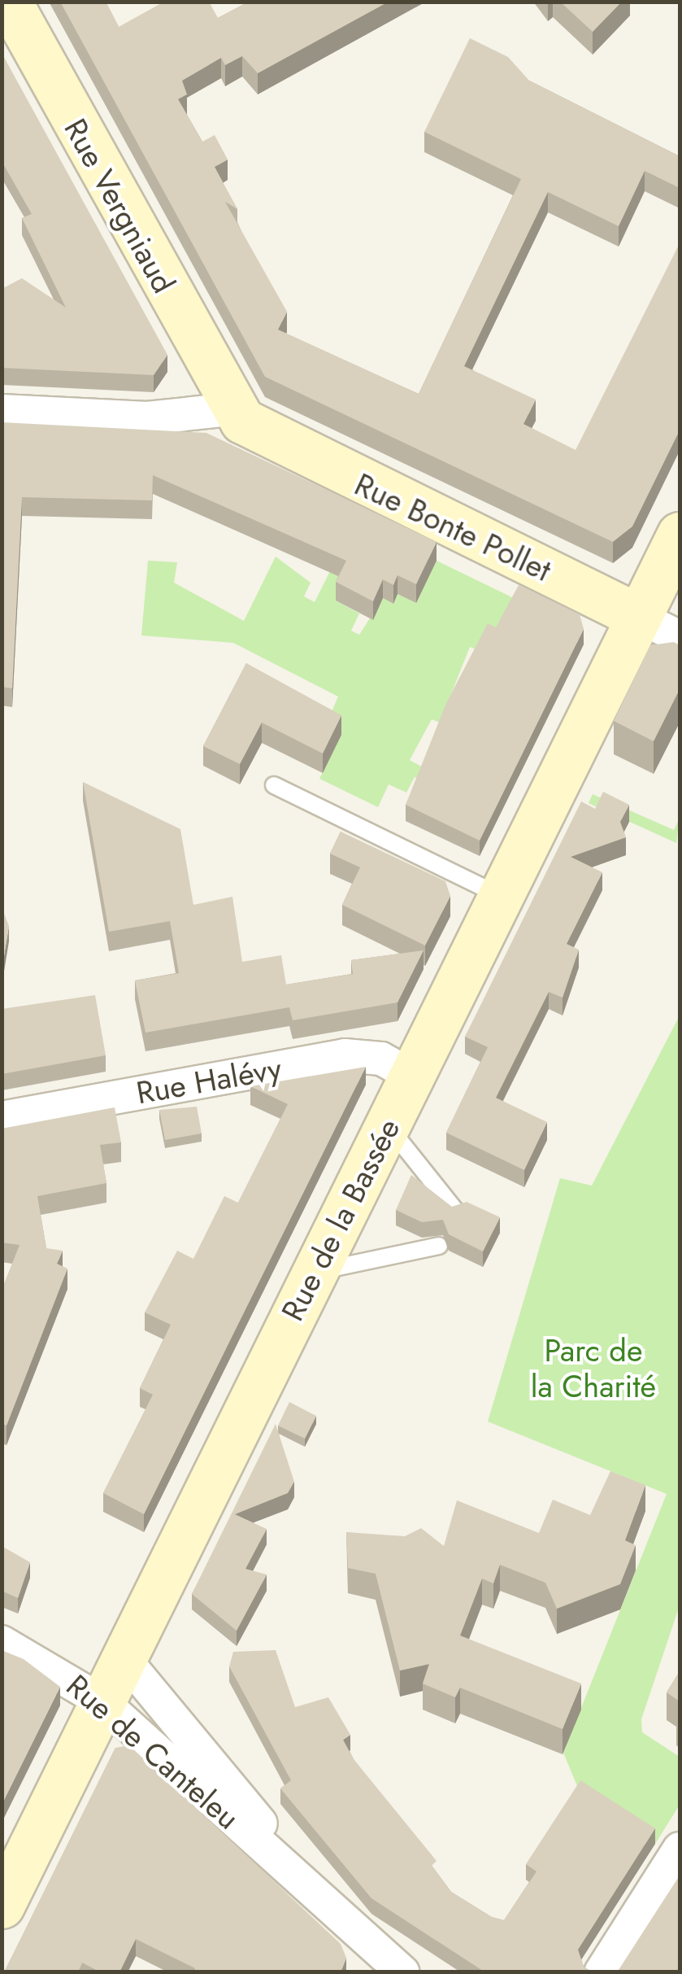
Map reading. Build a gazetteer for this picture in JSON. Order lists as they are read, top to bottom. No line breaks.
{"streets":{"street":["Rue Vergniaud","Rue Bonte Pollet","Rue Halévy","Rue de la Bassée","Rue de Canteleu"]},"crossings":[["Rue Vergniaud","Rue Bonte Pollet"],["Rue Bonte Pollet","Rue de la Bassée"],["Rue Halévy","Rue de la Bassée"],["Rue de la Bassée","Rue de Canteleu"]],"parks":["Parc de la Charité"]}
